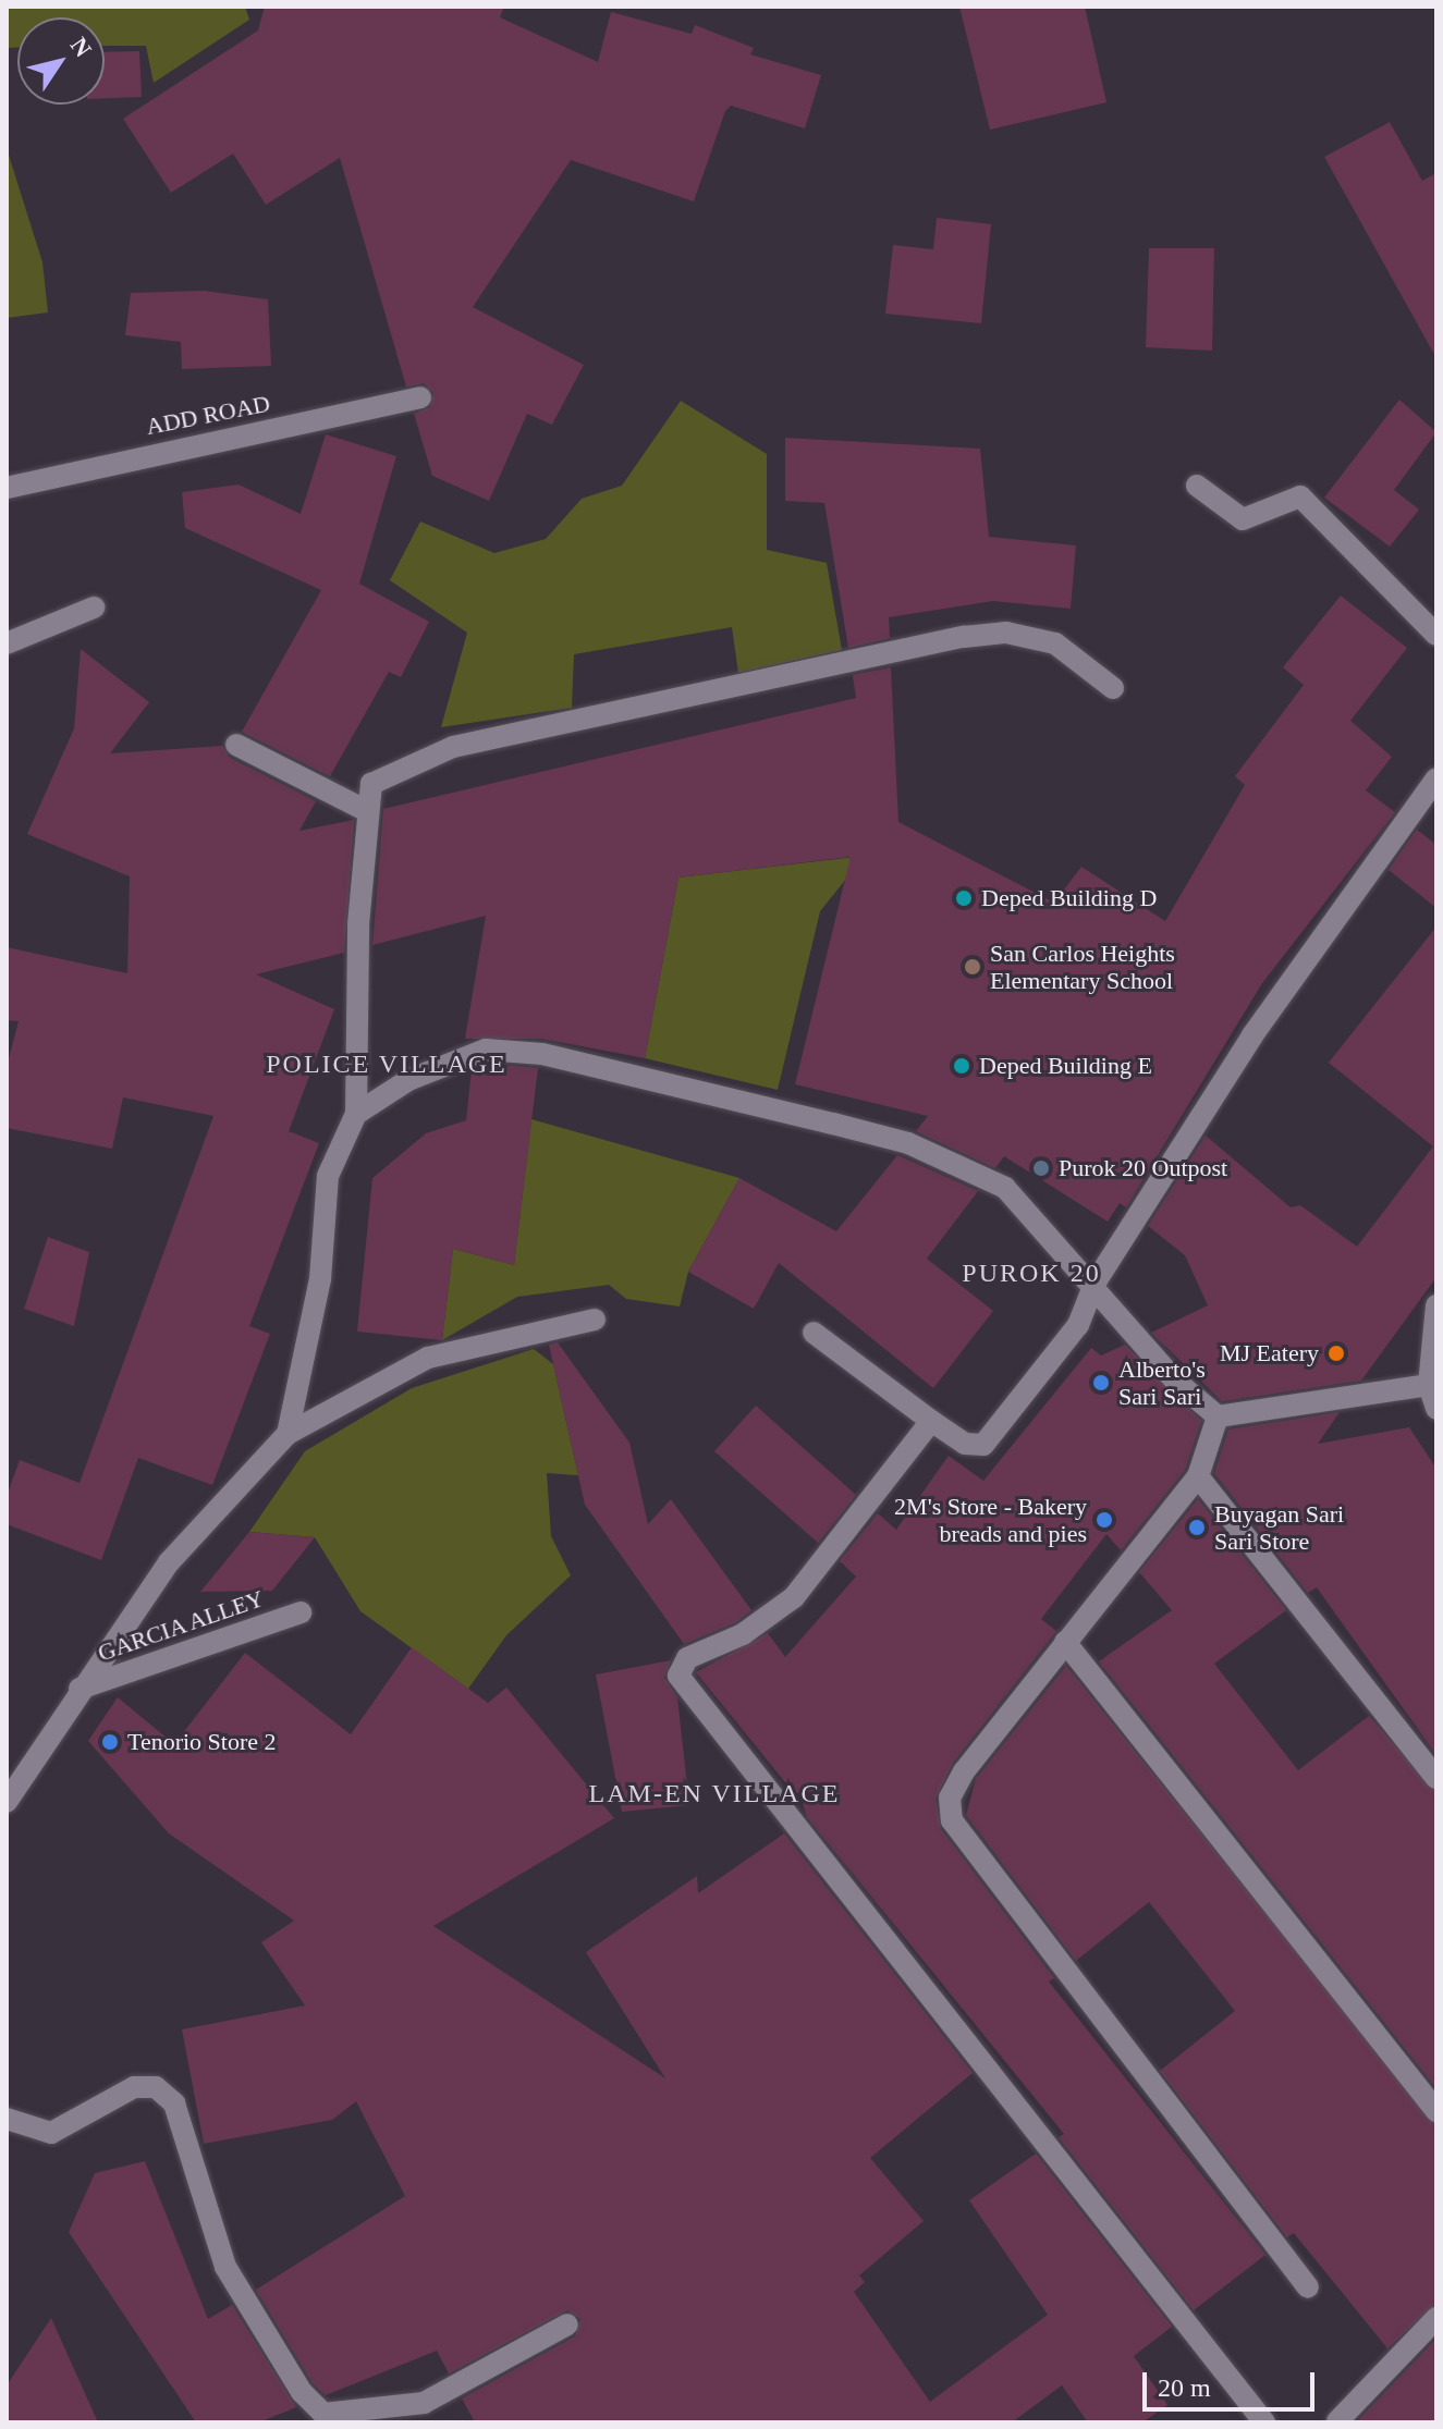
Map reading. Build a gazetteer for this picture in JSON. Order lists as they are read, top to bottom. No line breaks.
{"streets":{"street":["ADD ROAD","GARCIA ALLEY"]},"districts":["POLICE VILLAGE","PUROK 20","LAM-EN VILLAGE"],"places":["Deped Building D","San Carlos Heights Elementary School","Deped Building E","Purok 20 Outpost","MJ Eatery","Alberto's Sari Sari","2M's Store - Bakery breads and pies","Buyagan Sari Sari Store","Tenorio Store 2"],"scale_bar":"20 m","north":"top right"}
